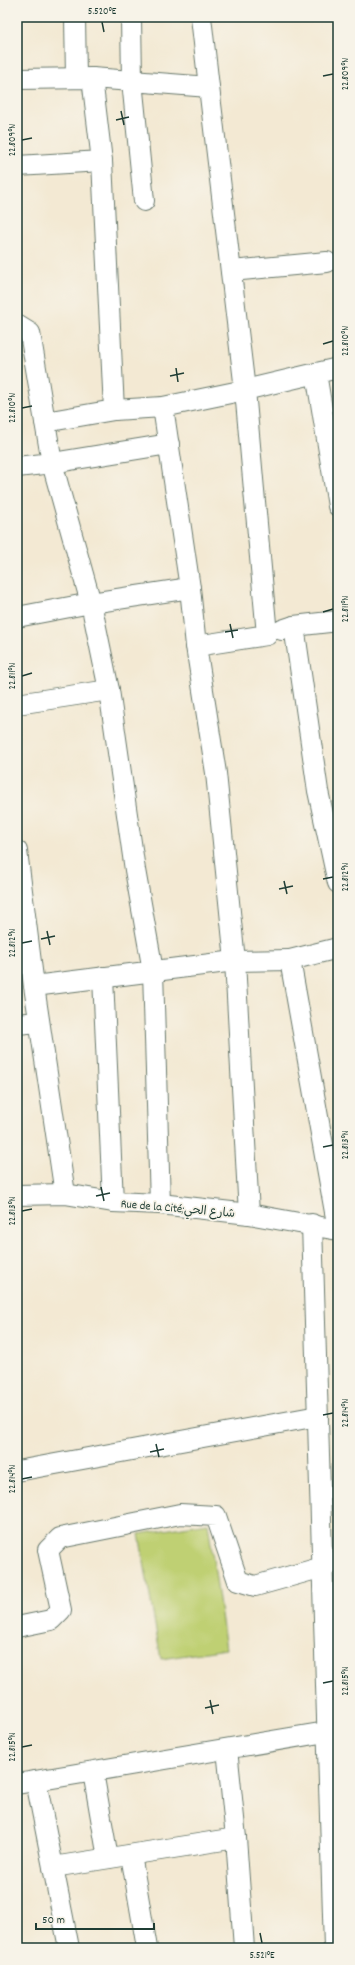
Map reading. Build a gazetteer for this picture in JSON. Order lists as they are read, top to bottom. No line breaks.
{"streets":{"street":["Rue de la Cité;شارع الحي"]},"scale_bar":"50 m","coordinates":["5.520°E","22.809°N","22.810°N","22.811°N","22.812°N","22.813°N","22.814°N","22.815°N","5.521°E"]}
